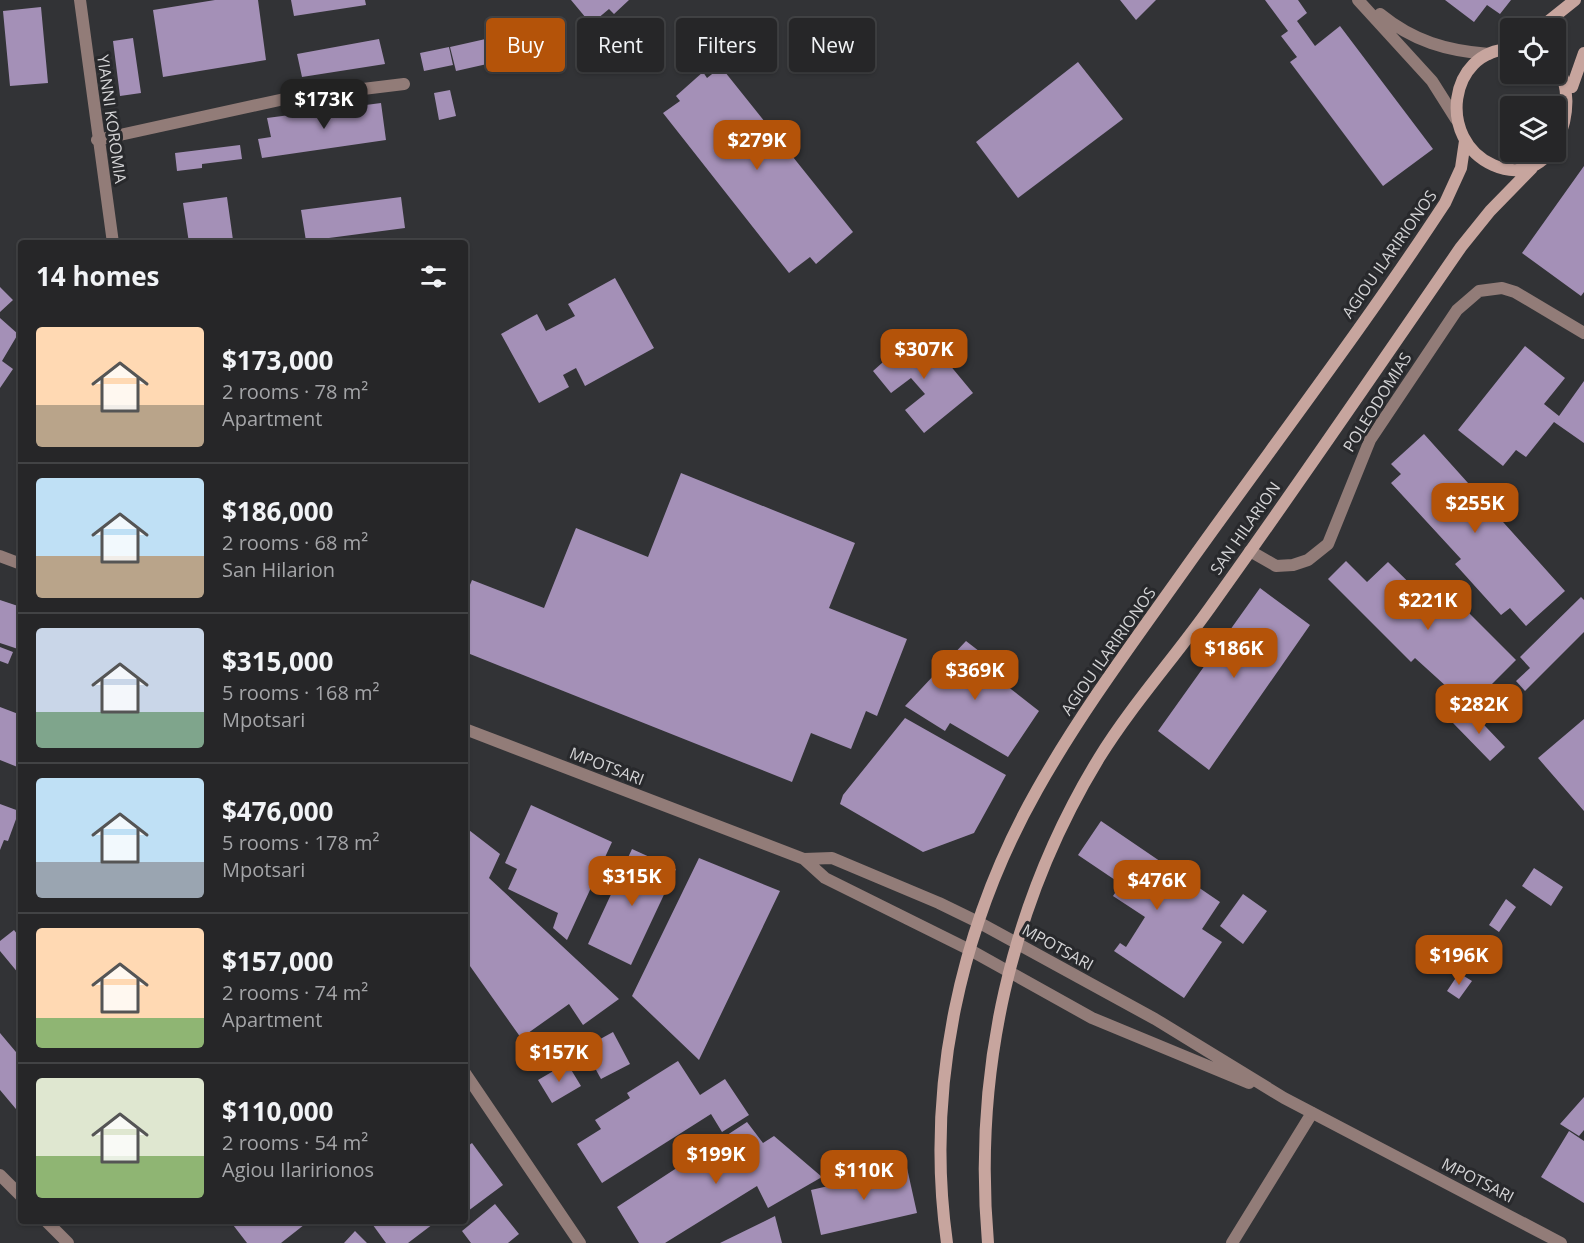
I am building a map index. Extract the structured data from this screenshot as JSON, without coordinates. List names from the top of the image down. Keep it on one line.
{"streets":{"main road":["AGIOU ILARIRIONOS","SAN HILARION"],"street":["YIANNI KOROMIA","POLEODOMIAS","MPOTSARI"]},"crossings":[["AGIOU ILARIRIONOS","MPOTSARI"],["POLEODOMIAS","SAN HILARION"],["SAN HILARION","MPOTSARI"]],"page":{"chip":["Buy","Rent","Filters","New"],"price":["$173K","$279K","$307K","$255K","$221K","$186K","$369K","$282K","$315K","$476K","$196K","$157K","$199K","$110K"],"heading":"14 homes","list":[{"name":"$173,000","note":"2 rooms · 78 m² · Apartment"},{"name":"$186,000","note":"2 rooms · 68 m² · San Hilarion"},{"name":"$315,000","note":"5 rooms · 168 m² · Mpotsari"},{"name":"$476,000","note":"5 rooms · 178 m² · Mpotsari"},{"name":"$157,000","note":"2 rooms · 74 m² · Apartment"},{"name":"$110,000","note":"2 rooms · 54 m² · Agiou Ilaririonos"}]}}
